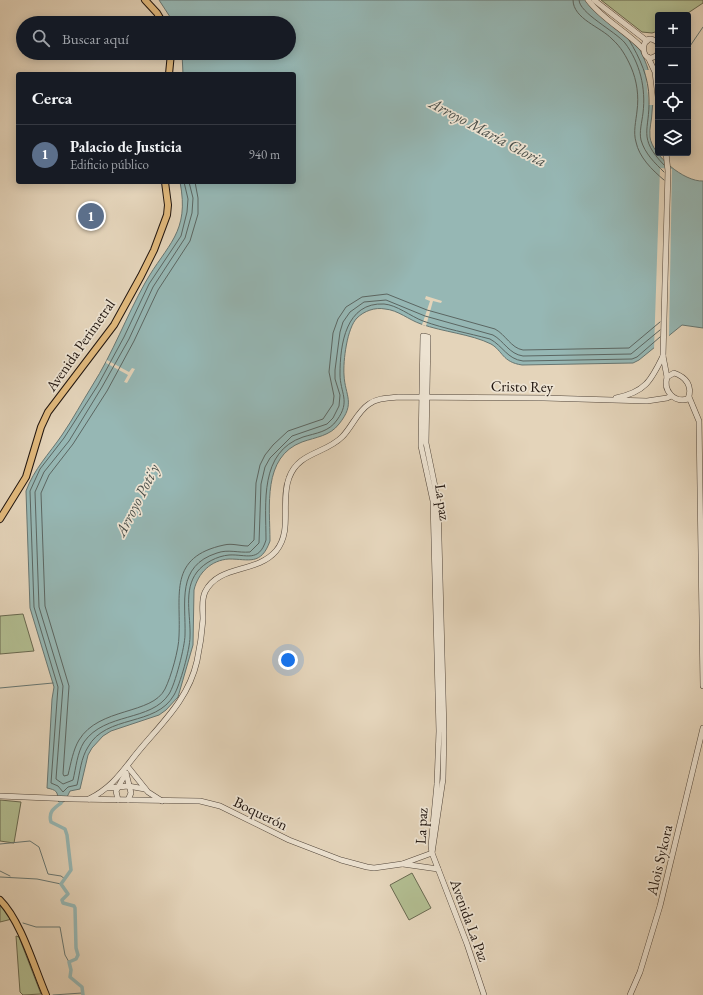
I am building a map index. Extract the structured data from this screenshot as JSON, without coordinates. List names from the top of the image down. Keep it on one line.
{"streets":{"main road":["Avenida Perimetral"],"street":["Cristo Rey","La paz","Boquerón","Alois Sykora","Avenida La Paz"]},"crossings":[["Cristo Rey","La paz"],["La paz","Boquerón"],["La paz","Avenida La Paz"],["Boquerón","Avenida La Paz"]],"water":["Arroyo María Gloria","Arroyo Poti'y"],"page":{"map_buttons":["+","−"],"search":"Buscar aquí","heading":"Cerca","list":[{"mark":"1","name":"Palacio de Justicia","note":"Edificio público","value":"940 m"}],"pins":"1"}}
